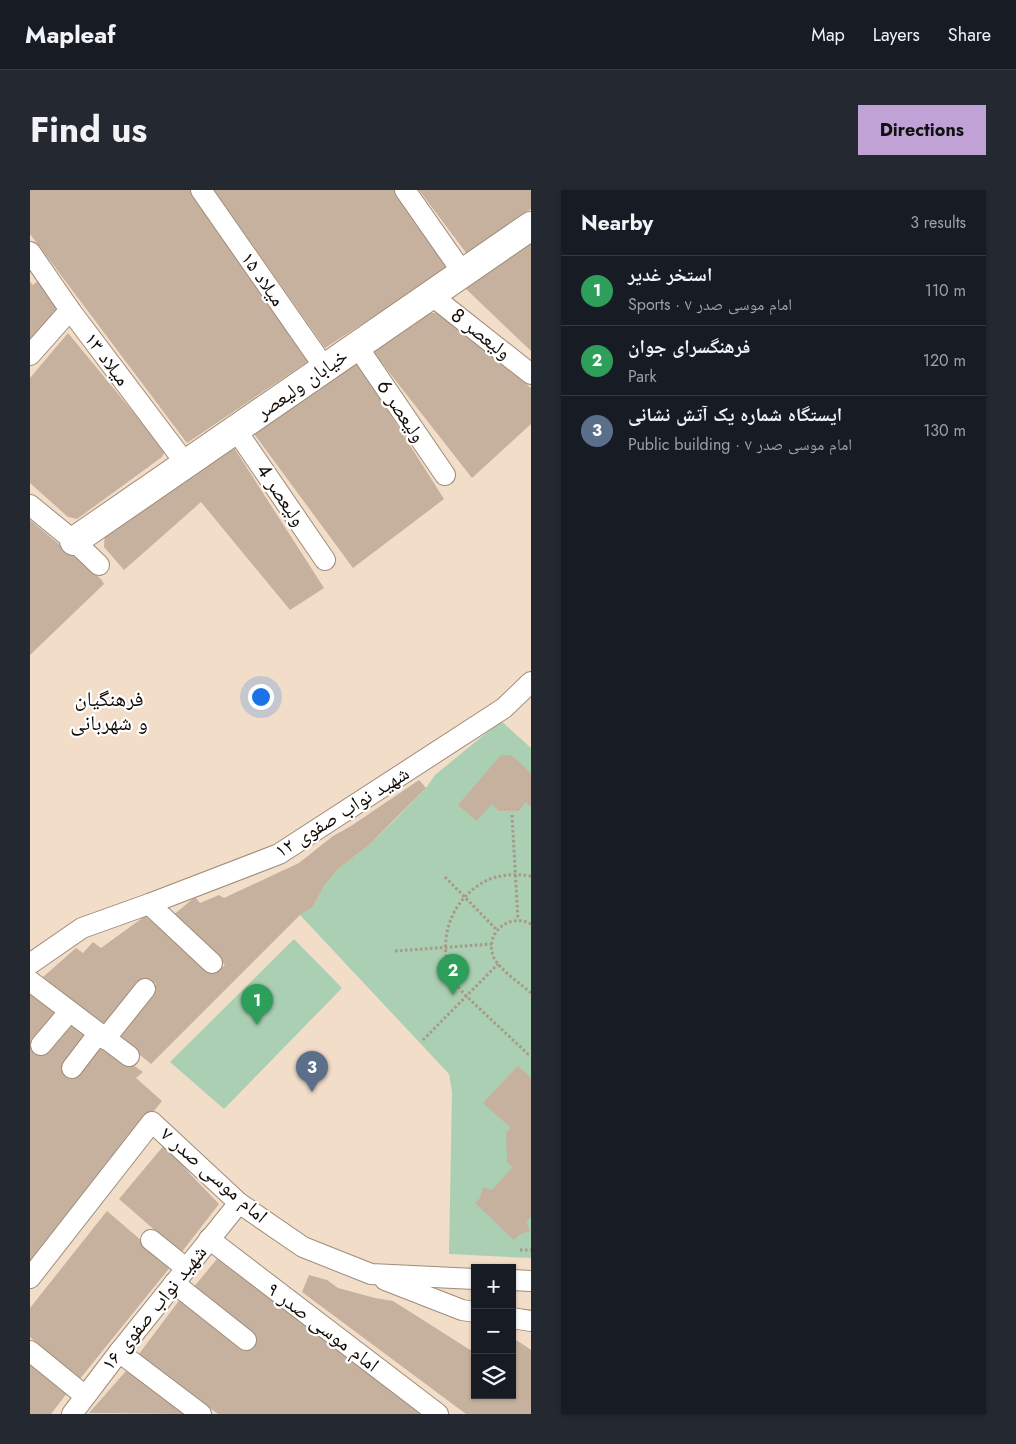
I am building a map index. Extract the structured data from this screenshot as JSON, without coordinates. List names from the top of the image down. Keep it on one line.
{"streets":{"street":["میلاد ۱۵","ولیعصر 8","میلاد ۱۳","خیابان ولیعصر","ولیعصر 6","ولیعصر 4","شهید نواب صفوی ۱۲","امام موسی صدر ۷","شهید نواب صفوی ۱۶","امام موسی صدر ۹"]},"crossings":[["میلاد ۱۵","خیابان ولیعصر"],["ولیعصر 8","خیابان ولیعصر"],["میلاد ۱۳","خیابان ولیعصر"],["خیابان ولیعصر","ولیعصر 6"],["خیابان ولیعصر","ولیعصر 4"],["امام موسی صدر ۷","شهید نواب صفوی ۱۶"],["شهید نواب صفوی ۱۶","امام موسی صدر ۹"]],"districts":["فرهنگیان و شهربانی"],"page":{"header":"Mapleaf","nav":["Map","Layers","Share"],"title":"Find us","buttons":"Directions","heading":["Nearby","3 results"],"list":[{"mark":"1","name":"استخر غدیر","note":"Sports · امام موسی صدر ۷","value":"110 m"},{"mark":"2","name":"فرهنگسرای جوان","note":"Park","value":"120 m"},{"mark":"3","name":"ایستگاه شماره یک آتش نشانی","note":"Public building · امام موسی صدر ۷","value":"130 m"}],"pins":["2","1","3"],"map_buttons":["+","−"]}}
